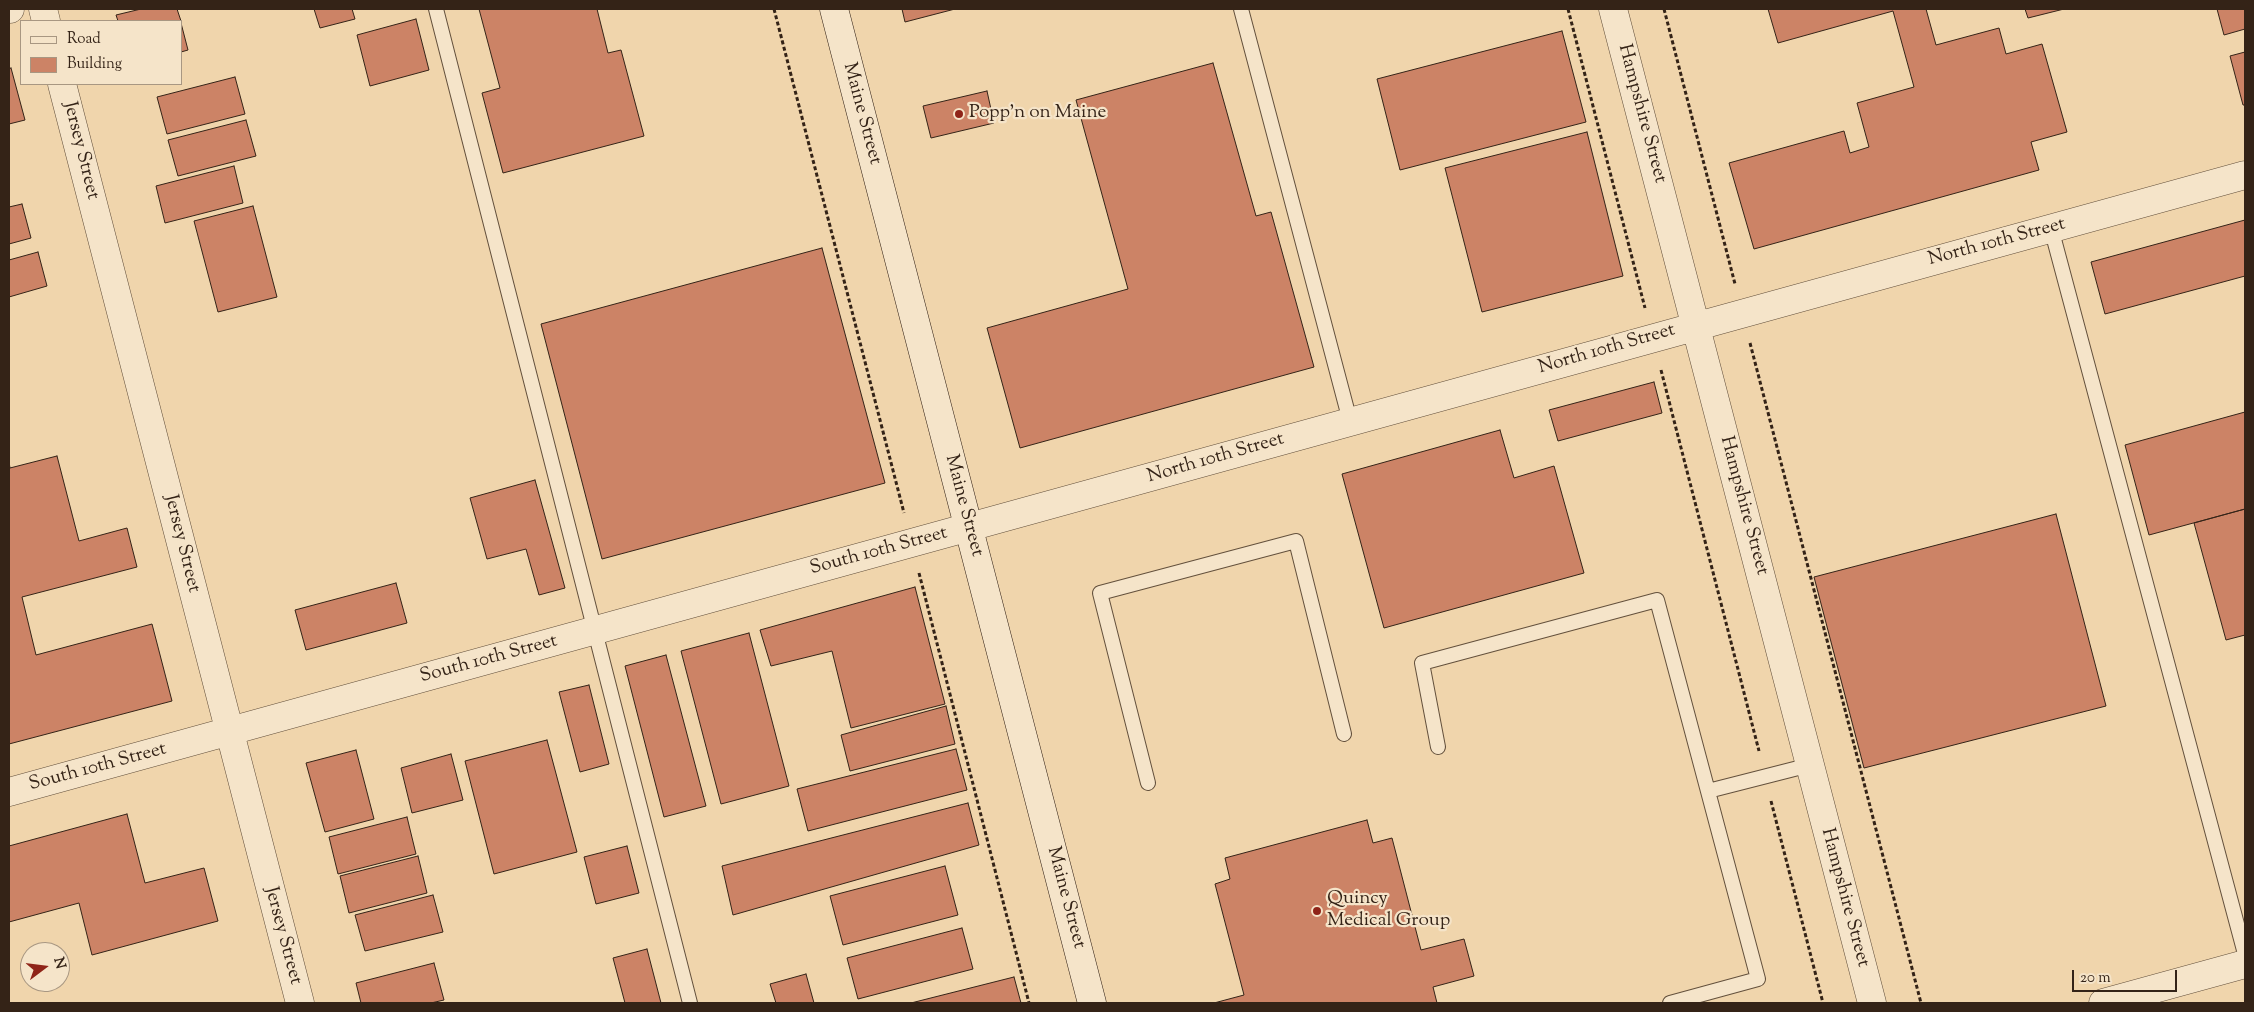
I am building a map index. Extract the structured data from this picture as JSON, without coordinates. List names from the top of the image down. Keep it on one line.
{"streets":{"street":["Maine Street","Hampshire Street","Jersey Street","North 10th Street","South 10th Street"]},"crossings":[["Maine Street","North 10th Street"],["Maine Street","South 10th Street"],["Hampshire Street","North 10th Street"],["Jersey Street","South 10th Street"],["North 10th Street","South 10th Street"]],"places":["Popp'n on Maine","Quincy Medical Group"],"legend":["Road","Building"],"scale_bar":"20 m","north":"right"}
